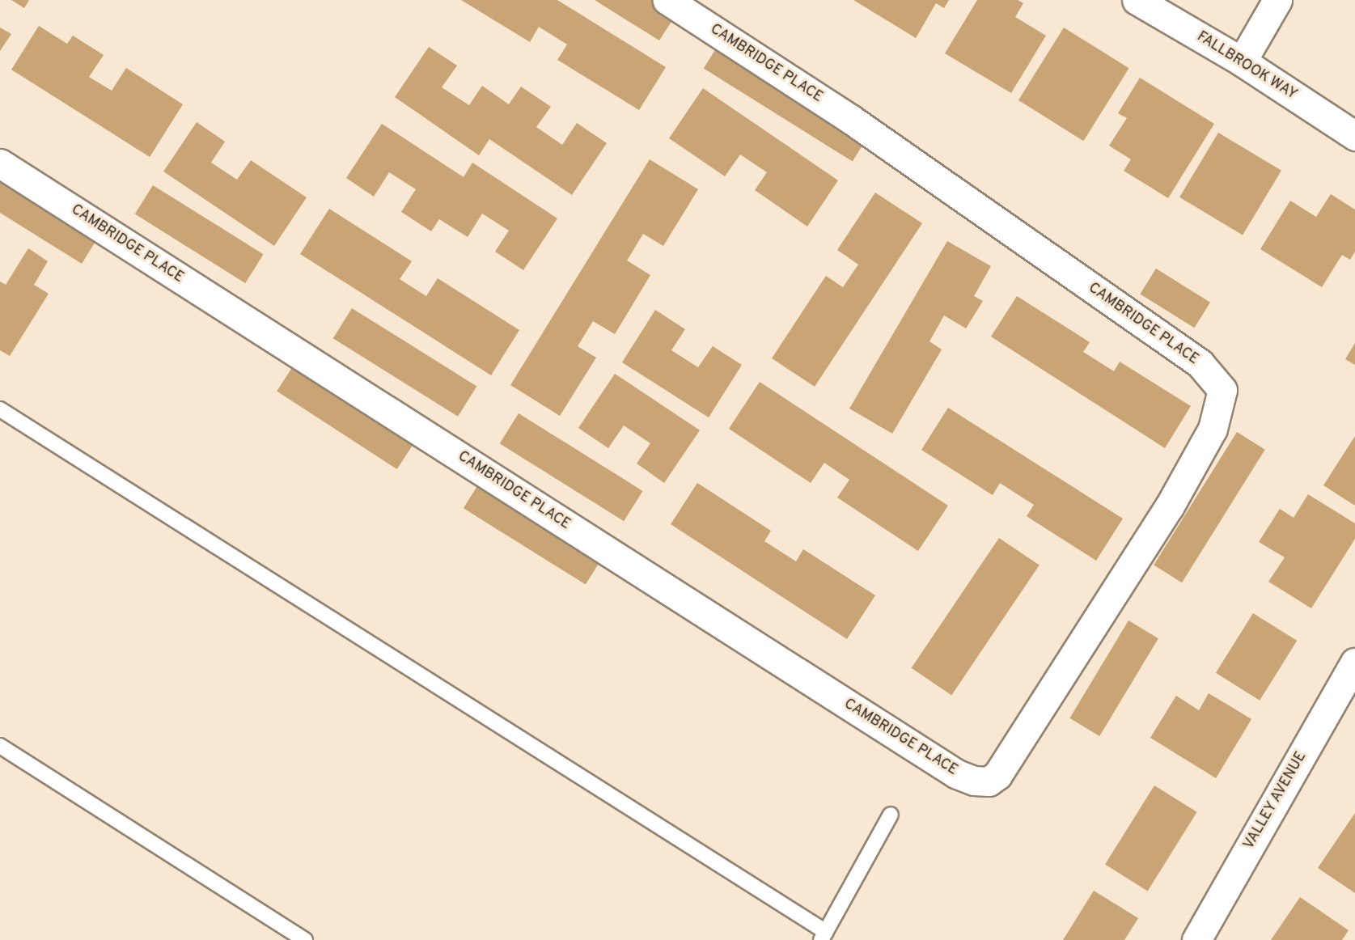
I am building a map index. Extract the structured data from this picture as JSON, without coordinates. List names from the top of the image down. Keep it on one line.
{"streets":{"street":["CAMBRIDGE PLACE","FALLBROOK WAY","VALLEY AVENUE"]}}
